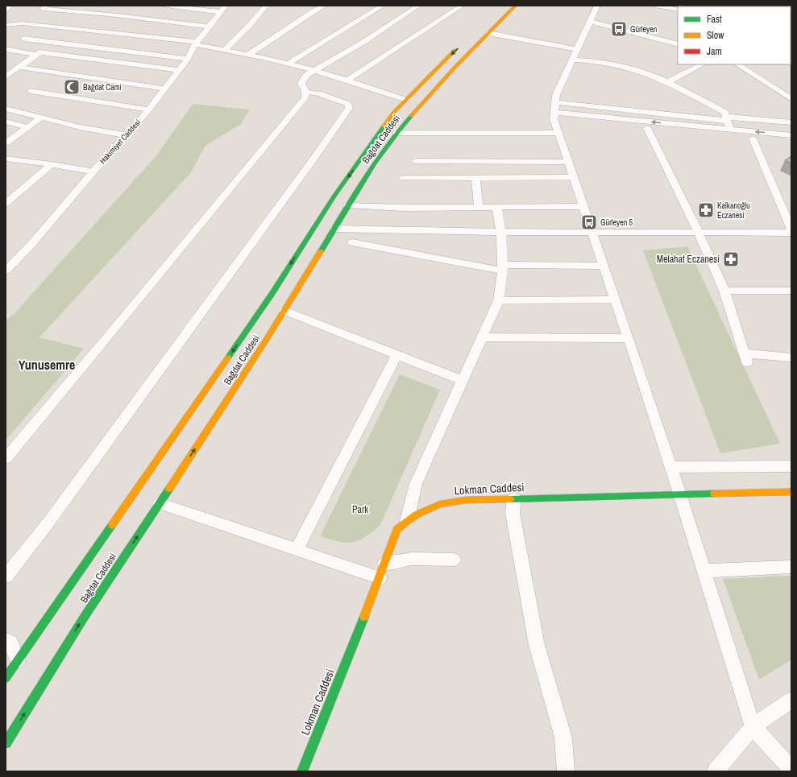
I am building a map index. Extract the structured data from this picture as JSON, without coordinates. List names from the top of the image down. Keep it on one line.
{"streets":{"main road":["Bağdat Caddesi","Lokman Caddesi"],"street":["Hakimiyet Caddesi"]},"districts":["Yunusemre"],"parks":["Park"],"places":{"bus stop":["Gürleyen","Gürleyen 5"],"mosque":["Bağdat Cami"],"pharmacy":["Kalkanoğlu Eczanesi","Melahat Eczanesi"]},"legend":["Fast","Slow","Jam"]}
